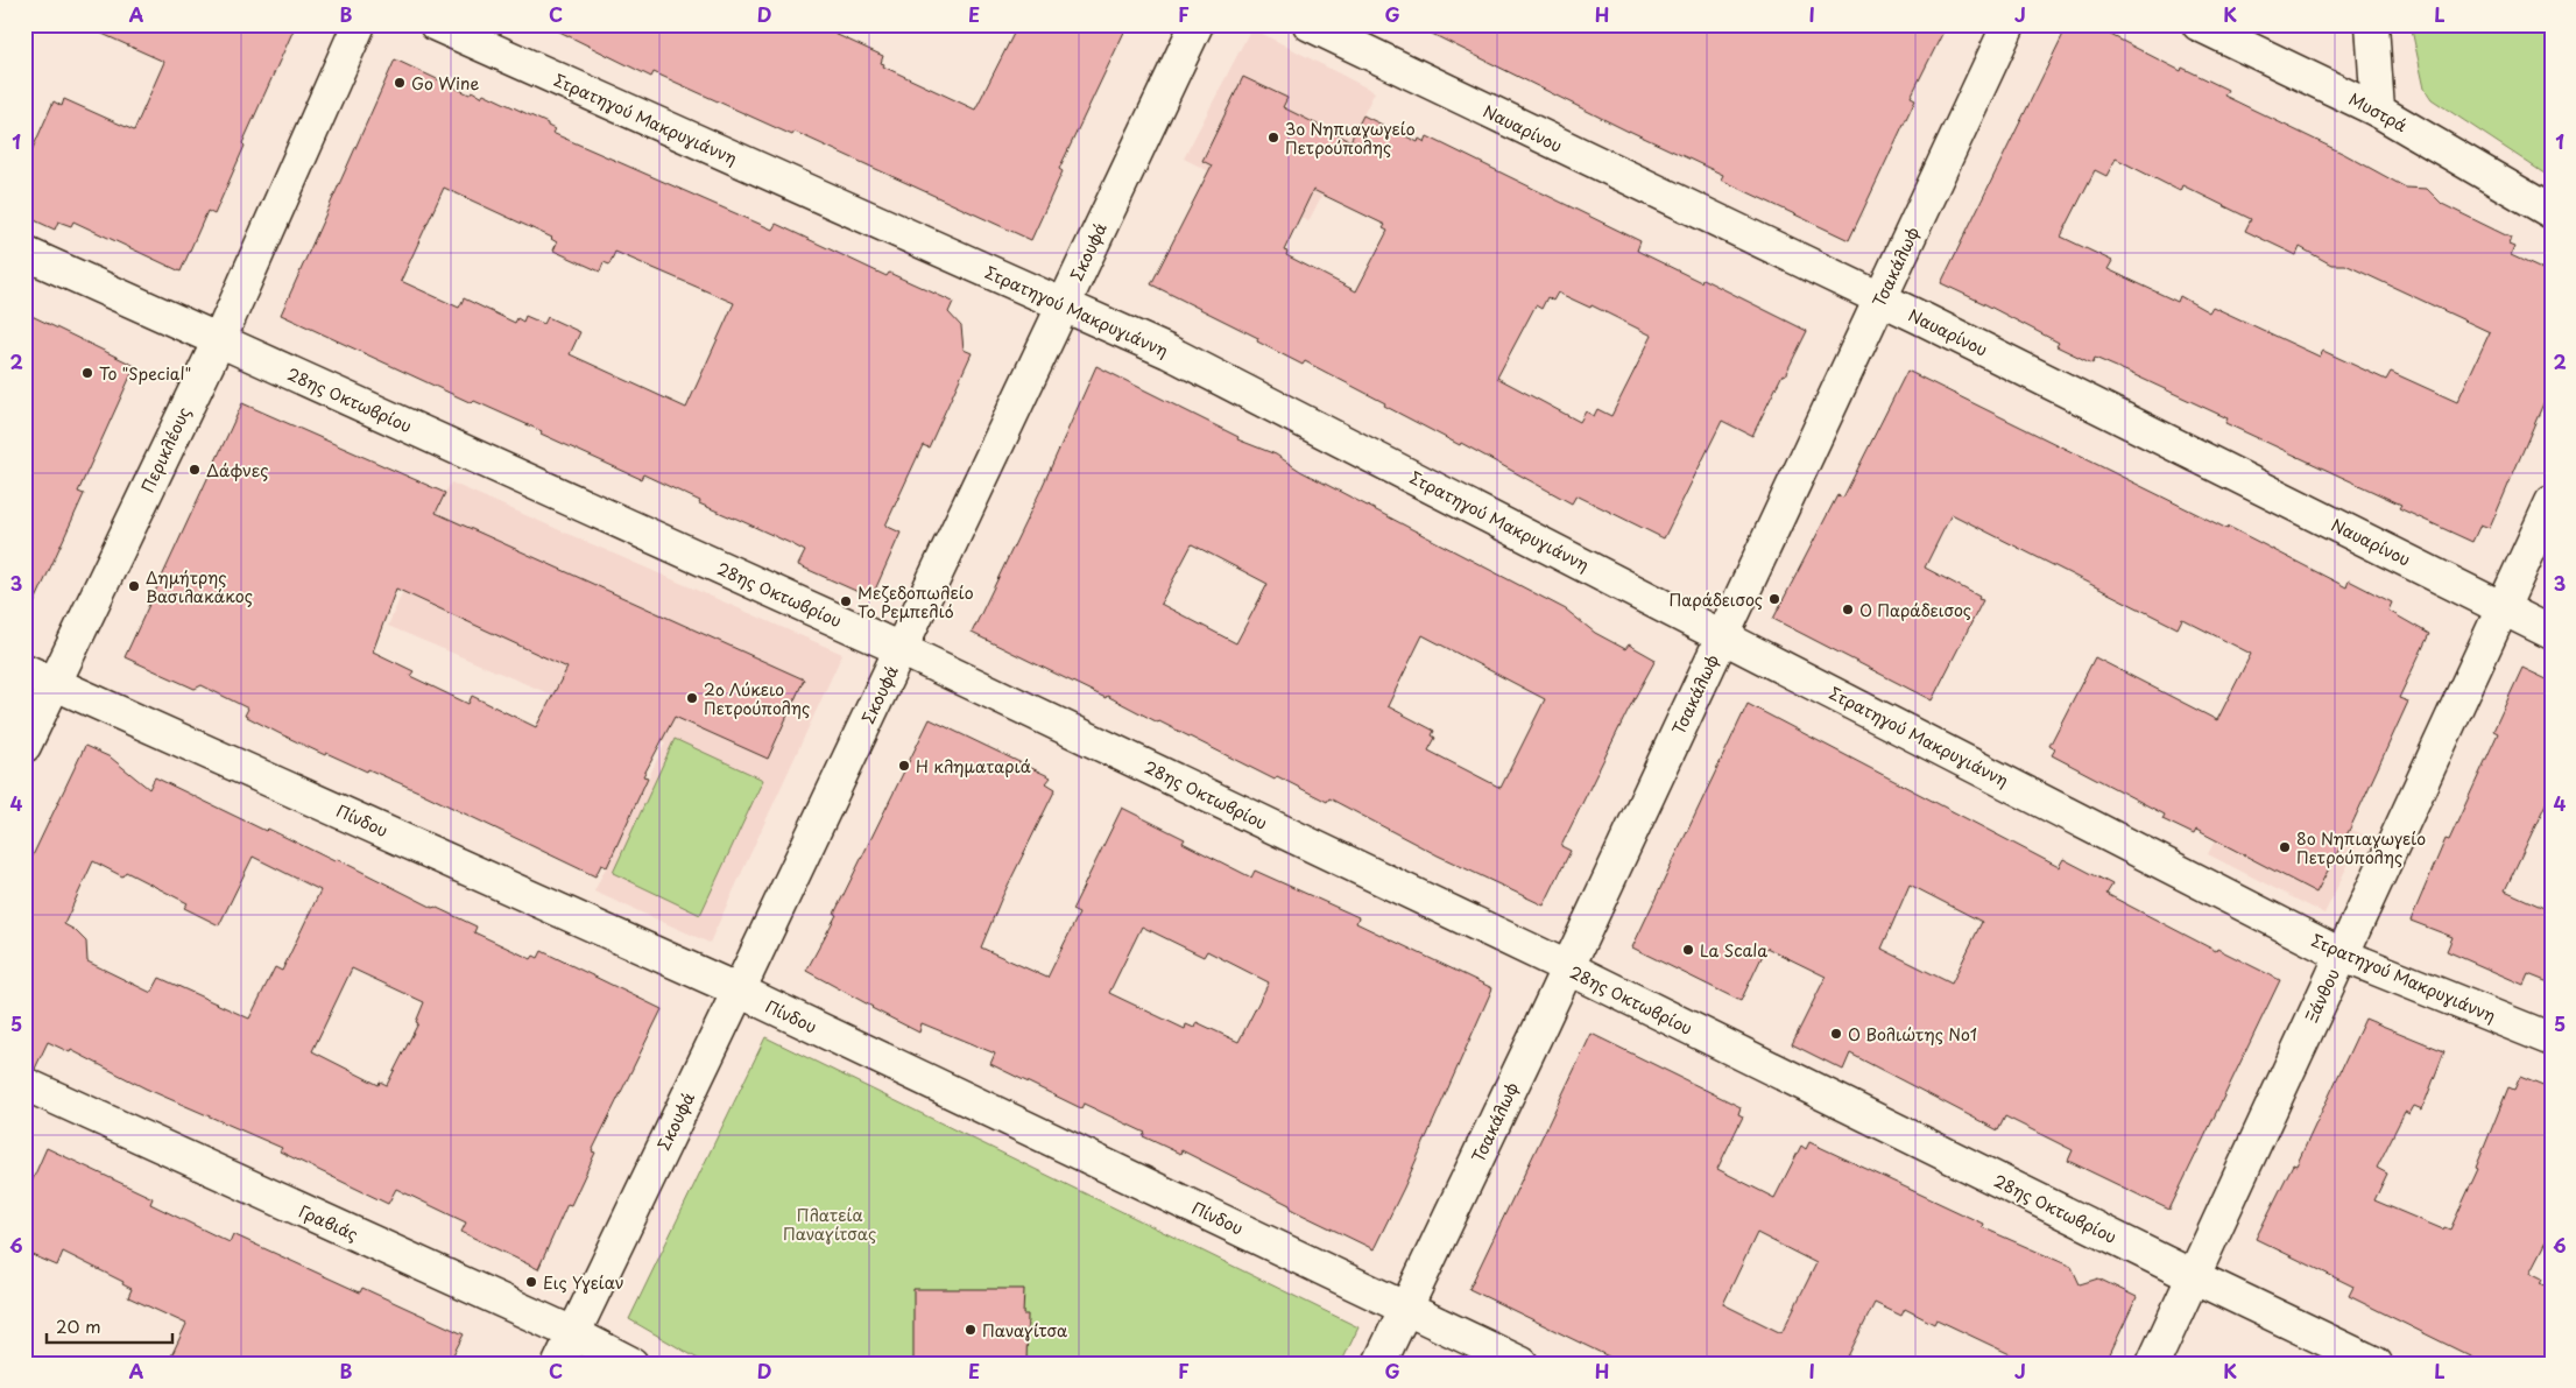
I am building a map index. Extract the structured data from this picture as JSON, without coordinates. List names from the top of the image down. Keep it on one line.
{"streets":{"street":["Μυστρά","Στρατηγού Μακρυγιάννη","Ναυαρίνου","Σκουφά","Τσακάλωφ","28ης Οκτωβρίου","Περικλέους","Πίνδου","Ξάνθου","Γραβιάς"]},"crossings":[["Στρατηγού Μακρυγιάννη","Σκουφά"],["Στρατηγού Μακρυγιάννη","Τσακάλωφ"],["Στρατηγού Μακρυγιάννη","Ξάνθου"],["Ναυαρίνου","Τσακάλωφ"],["Ναυαρίνου","Ξάνθου"],["Σκουφά","28ης Οκτωβρίου"],["Σκουφά","Πίνδου"],["Σκουφά","Γραβιάς"],["Τσακάλωφ","28ης Οκτωβρίου"],["Τσακάλωφ","Πίνδου"],["28ης Οκτωβρίου","Περικλέους"],["28ης Οκτωβρίου","Ξάνθου"],["Περικλέους","Πίνδου"]],"parks":["Πλατεία Παναγίτσας"],"places":["Go Wine","3ο Νηπιαγωγείο Πετρούπολης","Το \"Special\"","Δάφνες","Δημήτρης Βασιλακάκος","Παράδεισος","Μεζεδοπωλείο Το Ρεμπελιό","Ο Παράδεισος","2ο Λύκειο Πετρούπολης","Η κληματαριά","8ο Νηπιαγωγείο Πετρούπολης","La Scala","Ο Βολιώτης Νο1","Εις Υγείαν","Παναγίτσα"],"scale_bar":"20 m","grid":{"columns":["A","B","C","D","E","F","G","H","I","J","K","L"],"rows":["1","2","3","4","5","6"]}}
